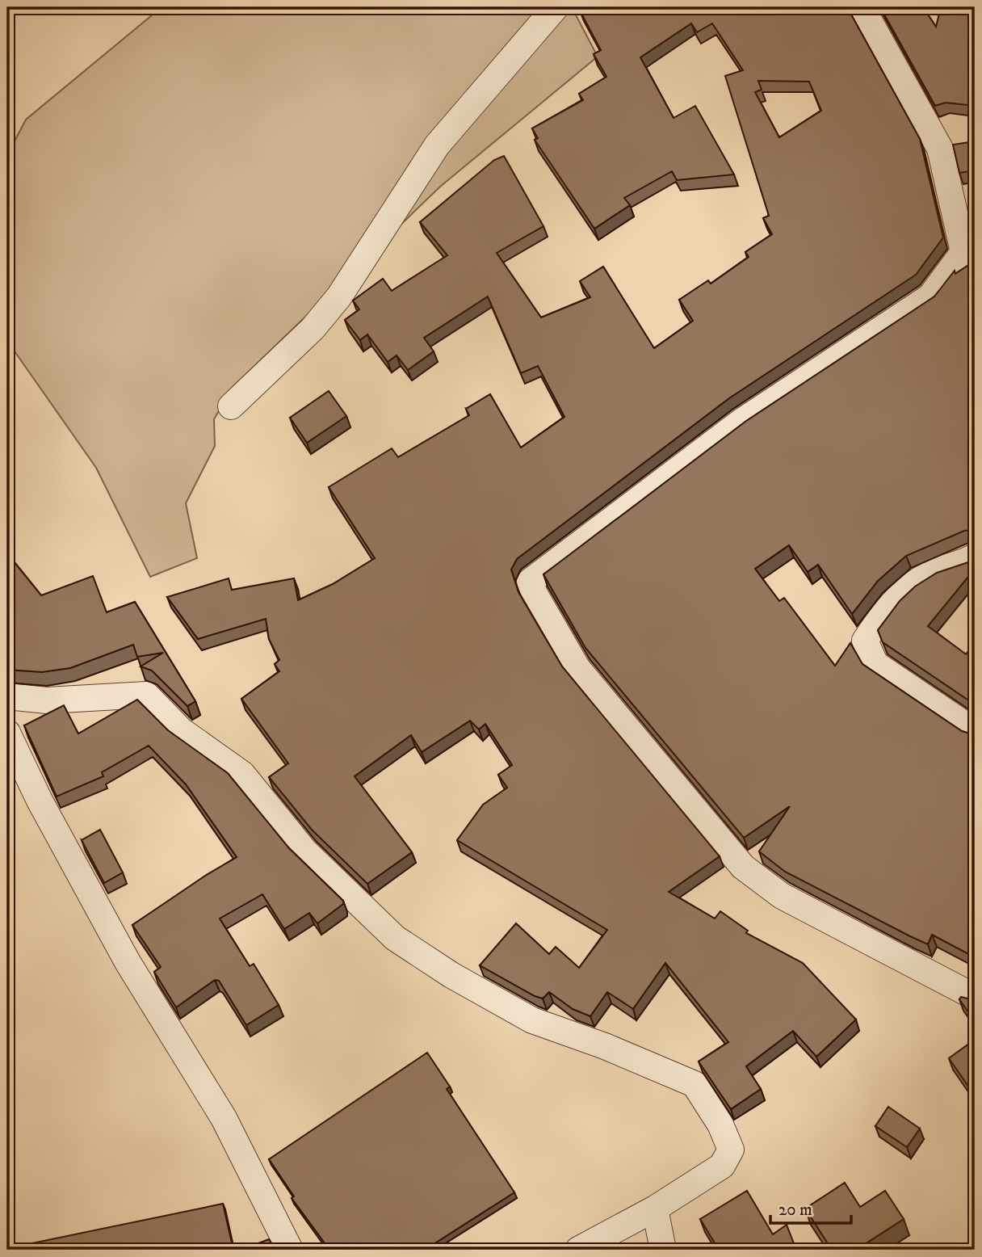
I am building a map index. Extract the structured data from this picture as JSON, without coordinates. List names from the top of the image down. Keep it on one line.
{"scale_bar":"20 m"}
